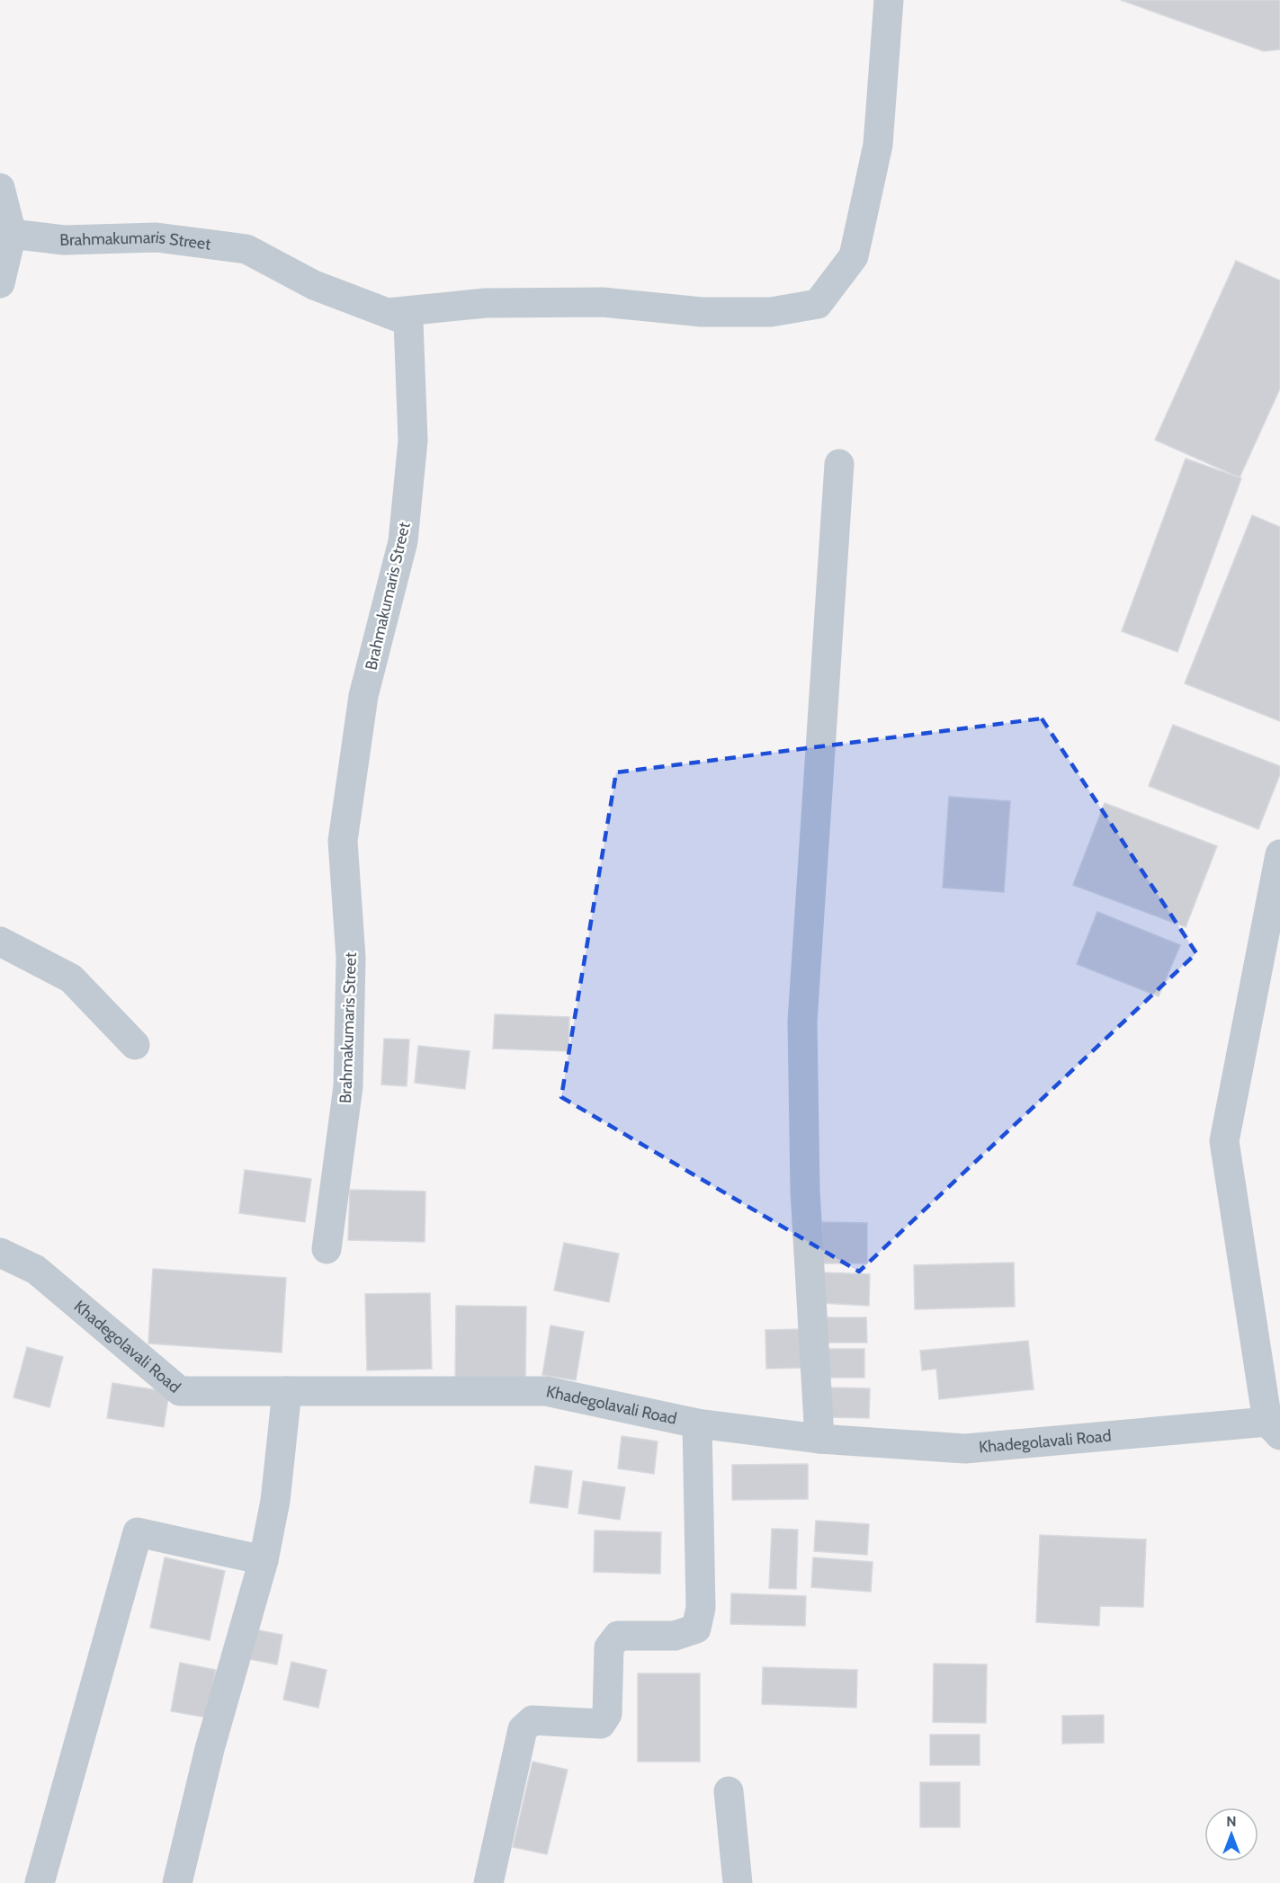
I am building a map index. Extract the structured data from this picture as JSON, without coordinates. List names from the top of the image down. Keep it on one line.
{"streets":{"street":["Brahmakumaris Street","Khadegolavali Road"]},"north":"top"}
